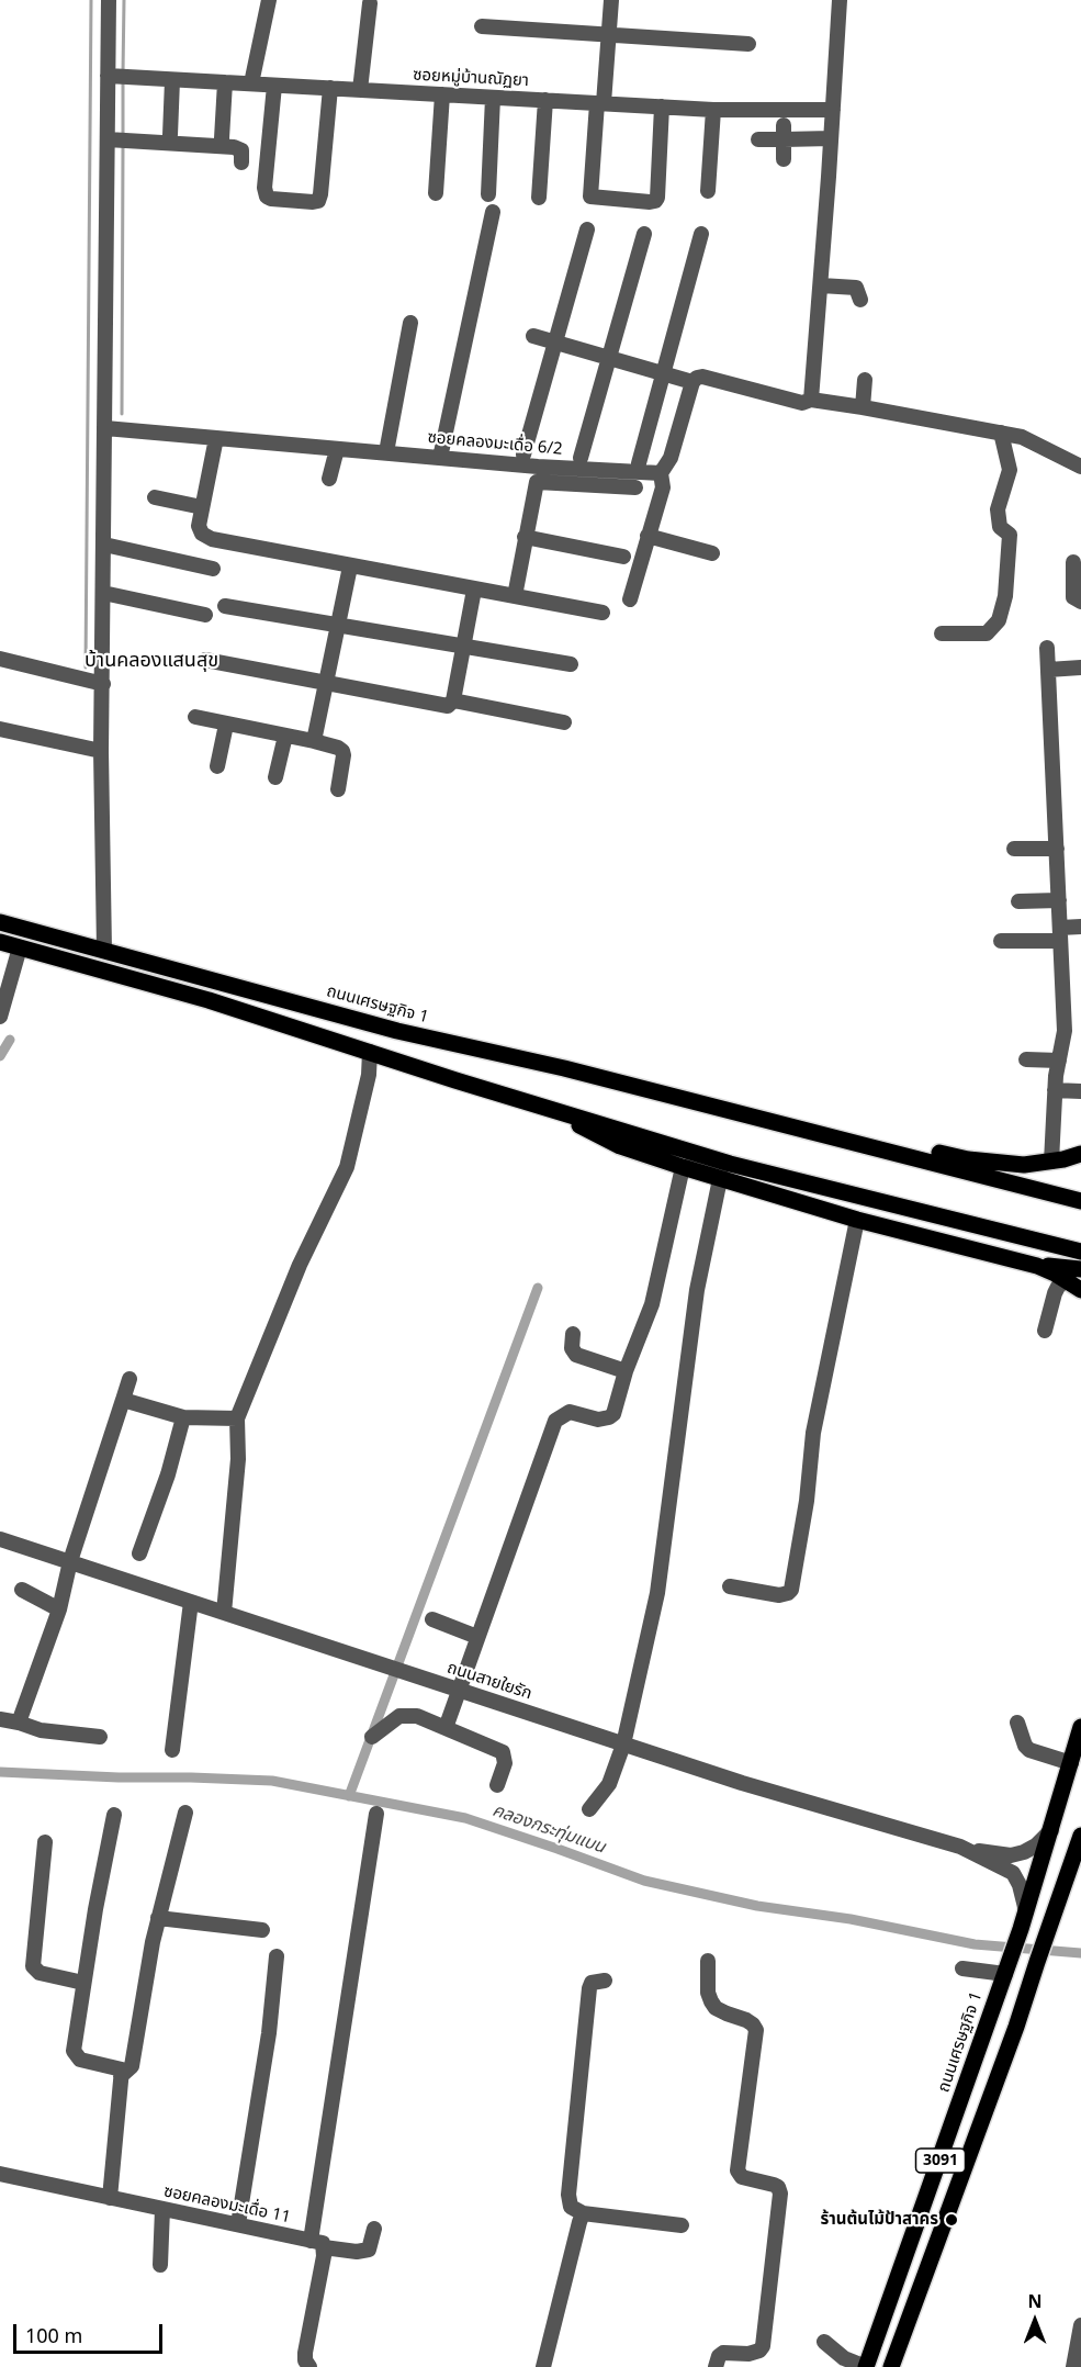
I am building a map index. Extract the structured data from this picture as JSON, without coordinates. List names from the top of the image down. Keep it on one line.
{"streets":{"main road":["ถนนเศรษฐกิจ 1","3091"],"street":["ซอยหมู่บ้านณัฏยา","ซอยคลองมะเดื่อ 6/2","ถนนสายใยรัก","ซอยคลองมะเดื่อ 11"]},"crossings":[["ถนนเศรษฐกิจ 1","ถนนสายใยรัก"]],"districts":["บ้านคลองแสนสุข"],"water":["คลองกระทุ่มแบน"],"places":["ร้านต้นไม้ป้าสาคร"],"scale_bar":"100 m","north":"top"}
